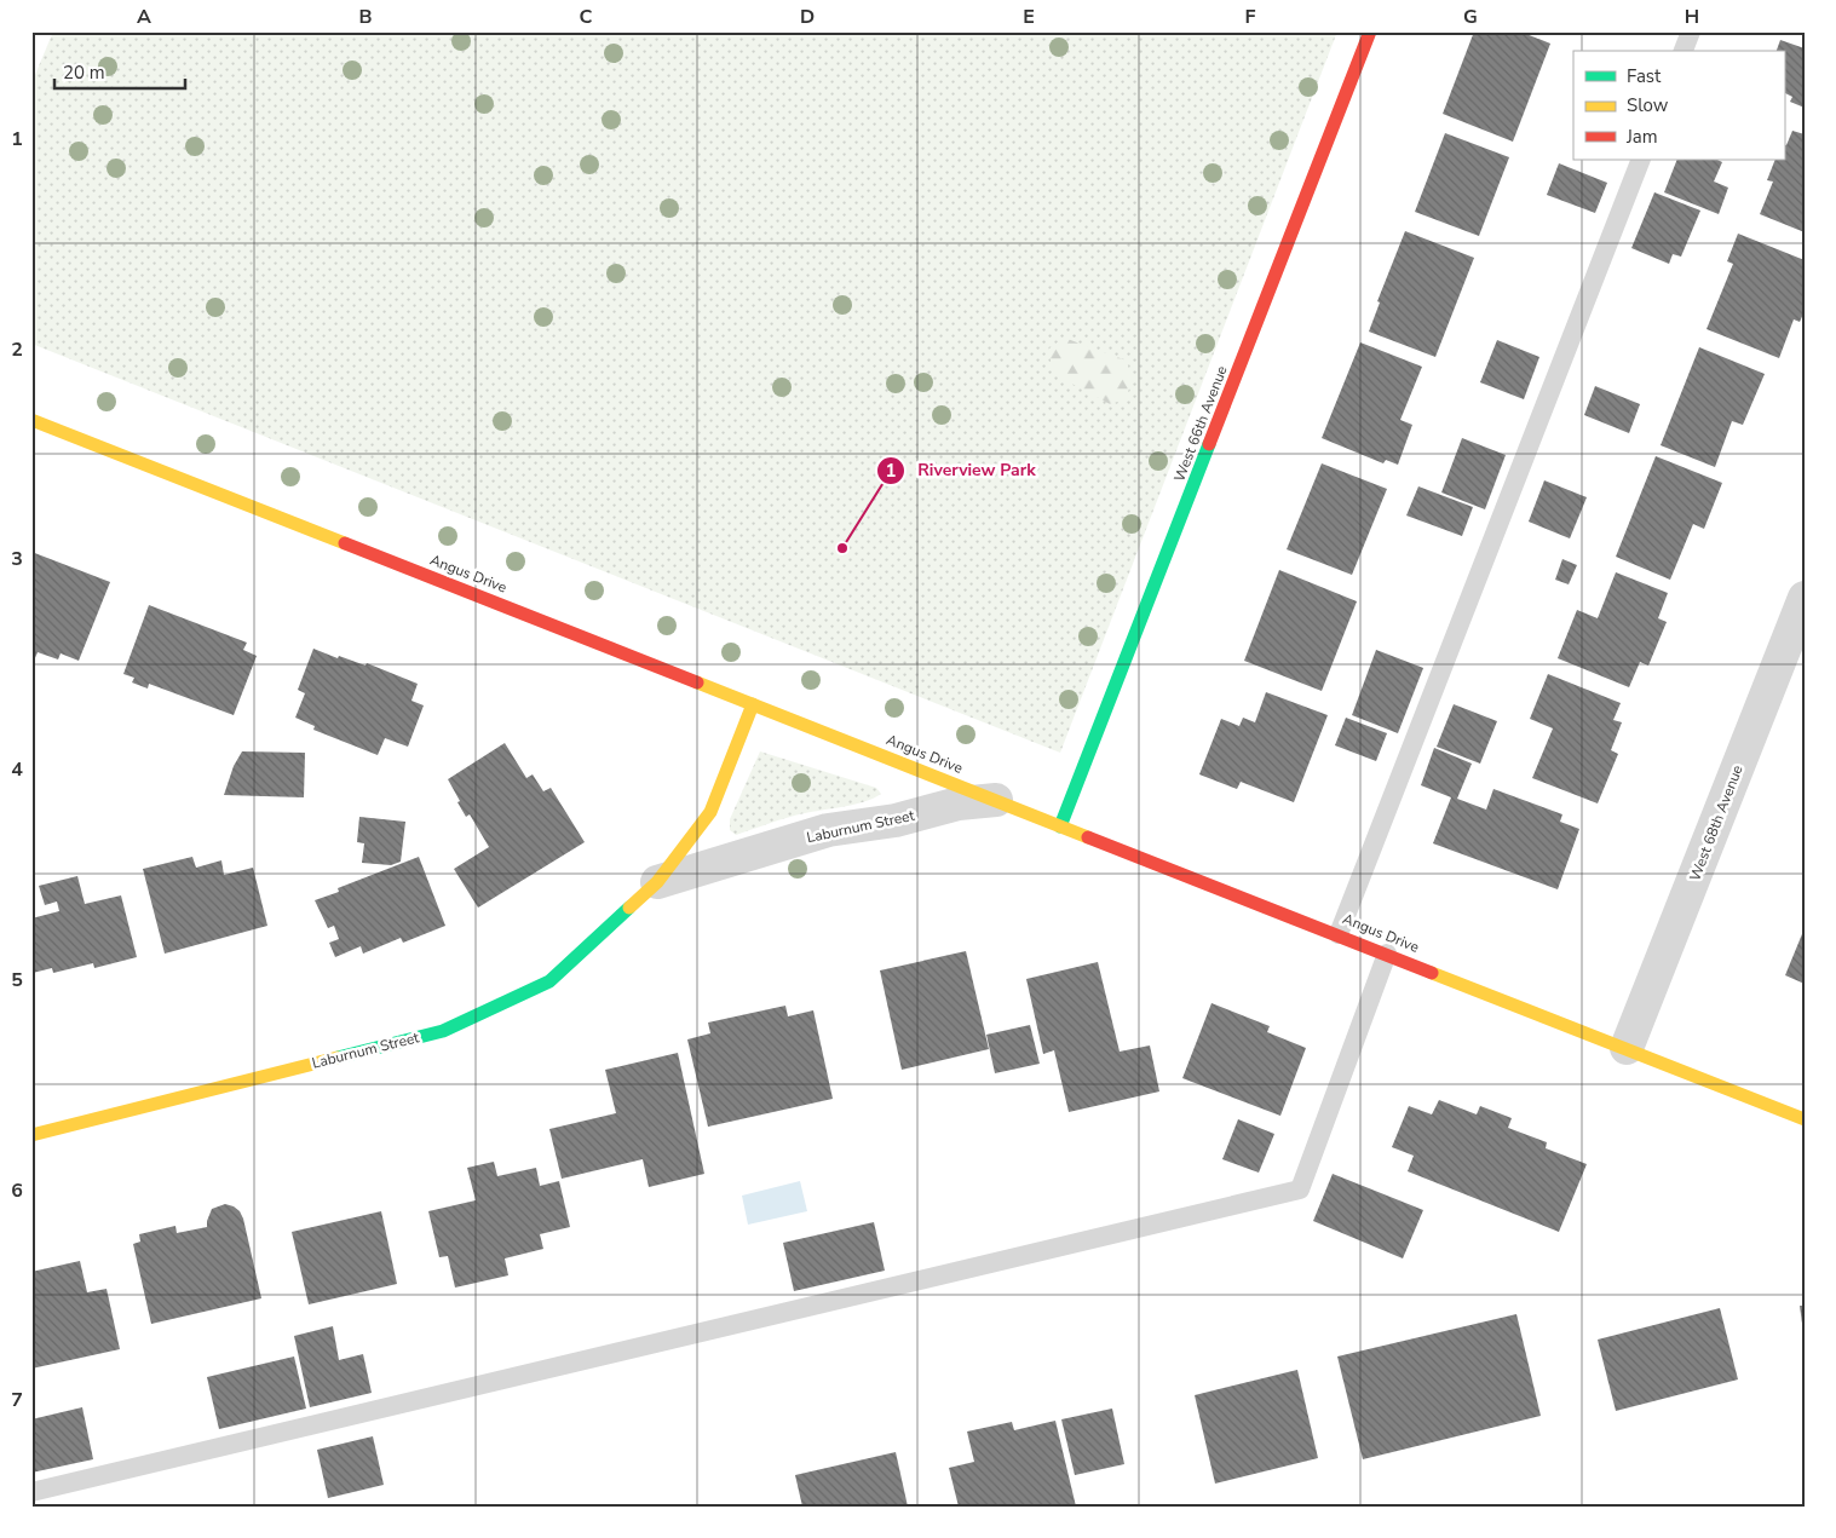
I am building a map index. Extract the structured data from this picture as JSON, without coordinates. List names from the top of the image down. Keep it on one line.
{"streets":{"street":["West 66th Avenue","Angus Drive","West 68th Avenue","Laburnum Street"]},"crossings":[["West 66th Avenue","Angus Drive"],["Angus Drive","West 68th Avenue"],["Angus Drive","Laburnum Street"]],"places":["Riverview Park"],"legend":["Fast","Slow","Jam"],"scale_bar":"20 m","grid":{"columns":["A","B","C","D","E","F","G","H"],"rows":["1","2","3","4","5","6","7"]}}
